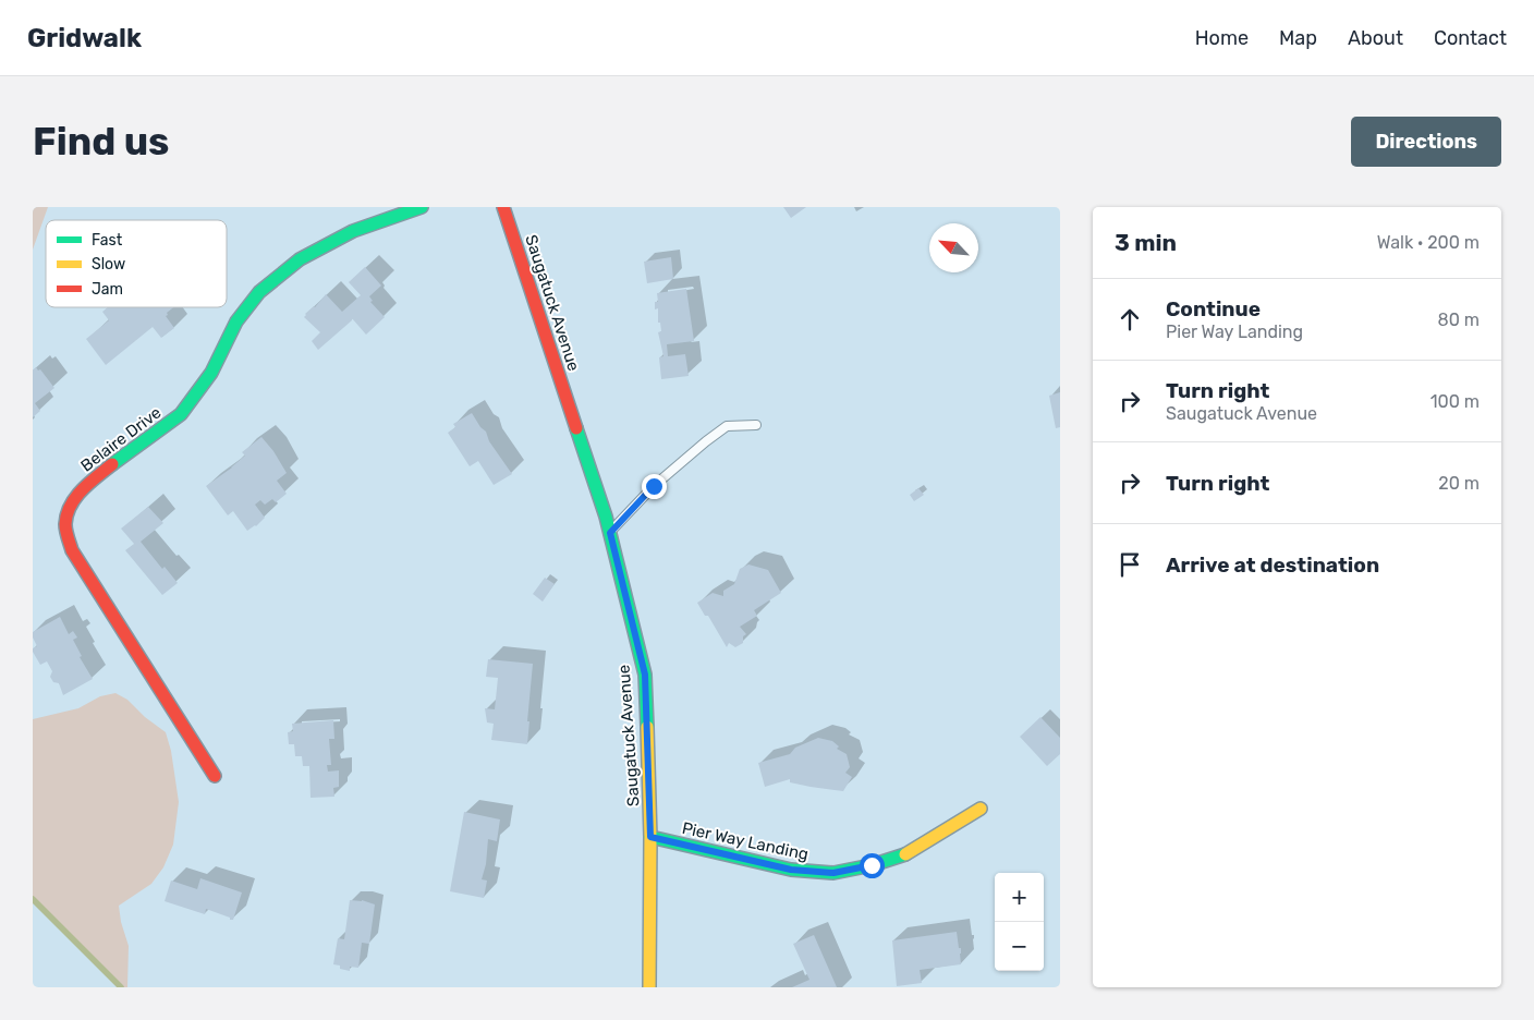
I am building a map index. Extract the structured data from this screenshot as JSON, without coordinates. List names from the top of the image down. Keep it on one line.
{"streets":{"street":["Saugatuck Avenue","Belaire Drive","Pier Way Landing"]},"crossings":[["Saugatuck Avenue","Pier Way Landing"]],"legend":["Fast","Slow","Jam"],"north":"top left","page":{"header":"Gridwalk","nav":["Home","Map","About","Contact"],"buttons":"Directions","title":"Find us","heading":["3 min","Walk · 200 m"],"list":[["Continue","Pier Way Landing","80 m"],["Turn right","Saugatuck Avenue","100 m"],["Turn right","20 m"],"Arrive at destination"],"map_buttons":["+","−"]}}
